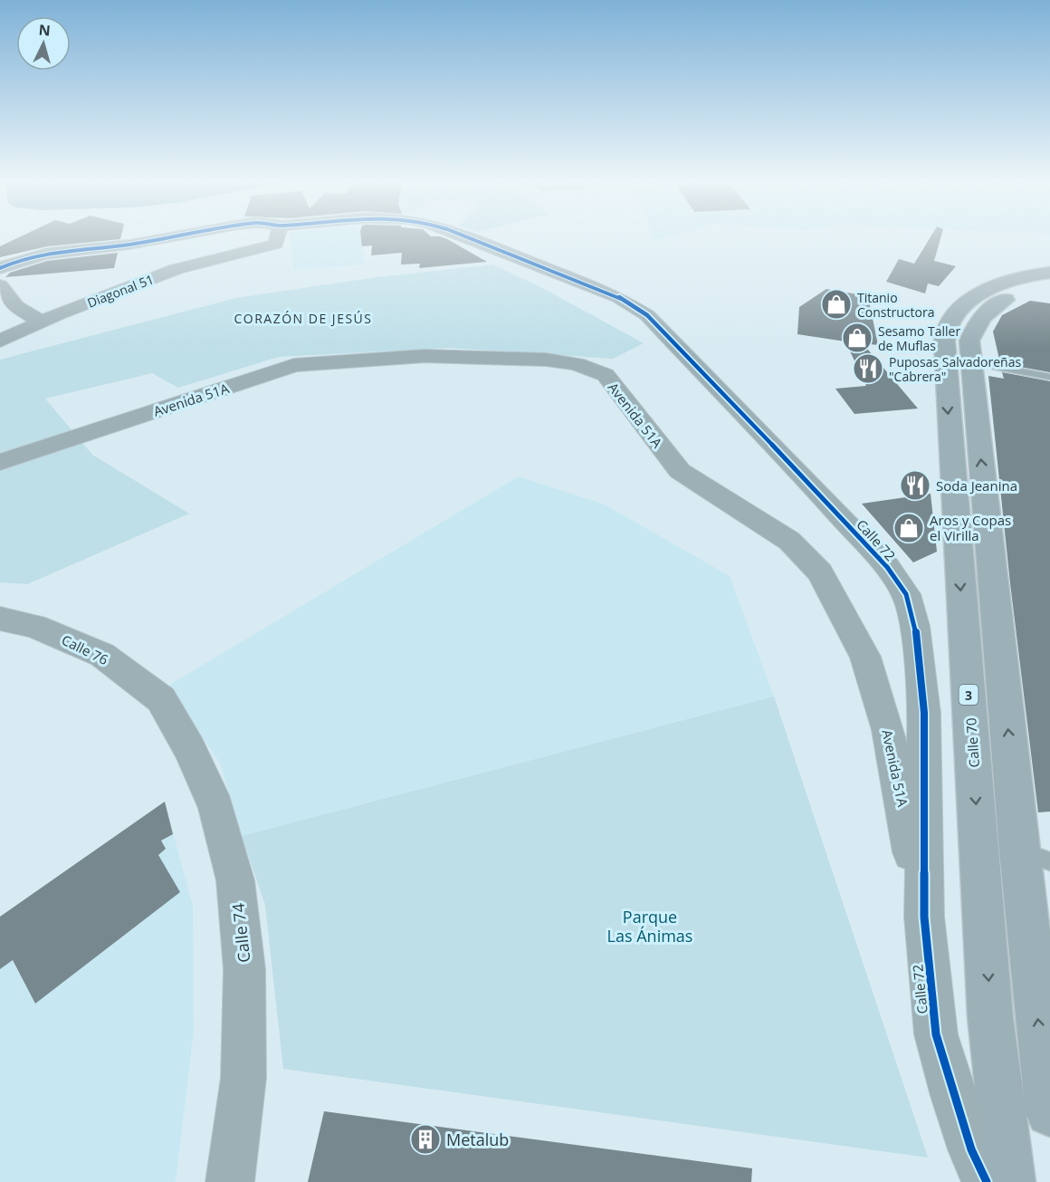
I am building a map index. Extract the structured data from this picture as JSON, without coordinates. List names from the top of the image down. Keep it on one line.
{"streets":{"main road":["3","Calle 70"],"street":["Diagonal 51","Avenida 51A","Calle 72","Calle 76","Calle 74"]},"crossings":[["Avenida 51A","Calle 72"],["Calle 76","Calle 74"]],"districts":["CORAZÓN DE JESÚS"],"parks":["Parque Las Ánimas"],"places":{"shop":["Titanio Constructora","Sesamo Taller de Muflas","Aros y Copas el Virilla"],"restaurant":["Puposas Salvadoreñas \"Cabrera\"","Soda Jeanina"],"building":["Metalub"]},"north":"top"}
